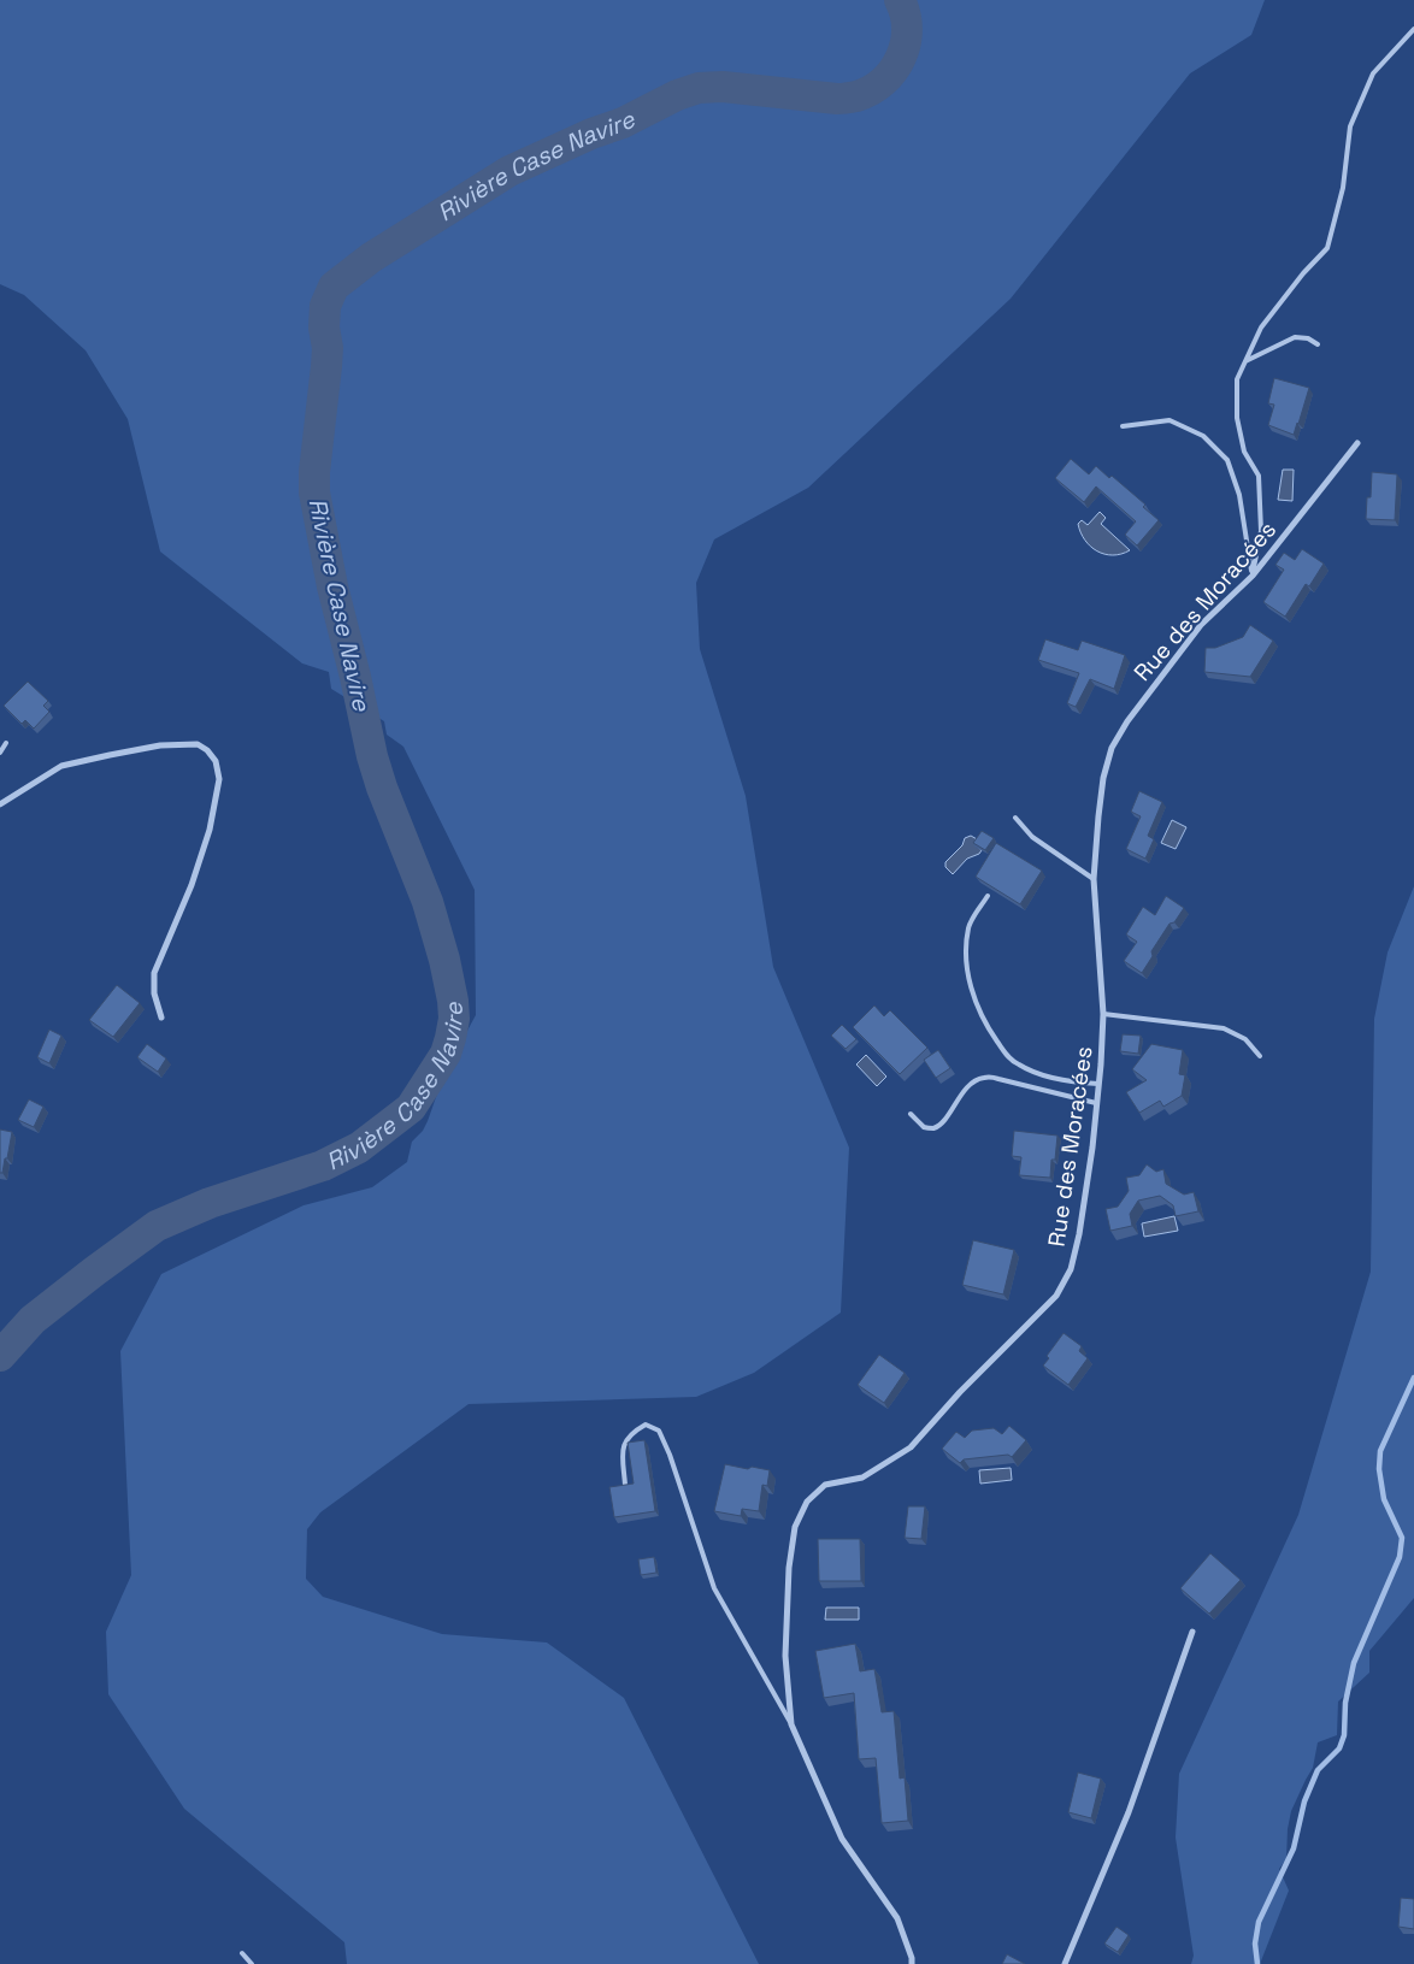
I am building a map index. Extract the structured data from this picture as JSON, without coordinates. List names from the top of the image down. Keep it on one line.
{"streets":{"street":["Rue des Moracées"]},"water":["Rivière Case Navire"]}
